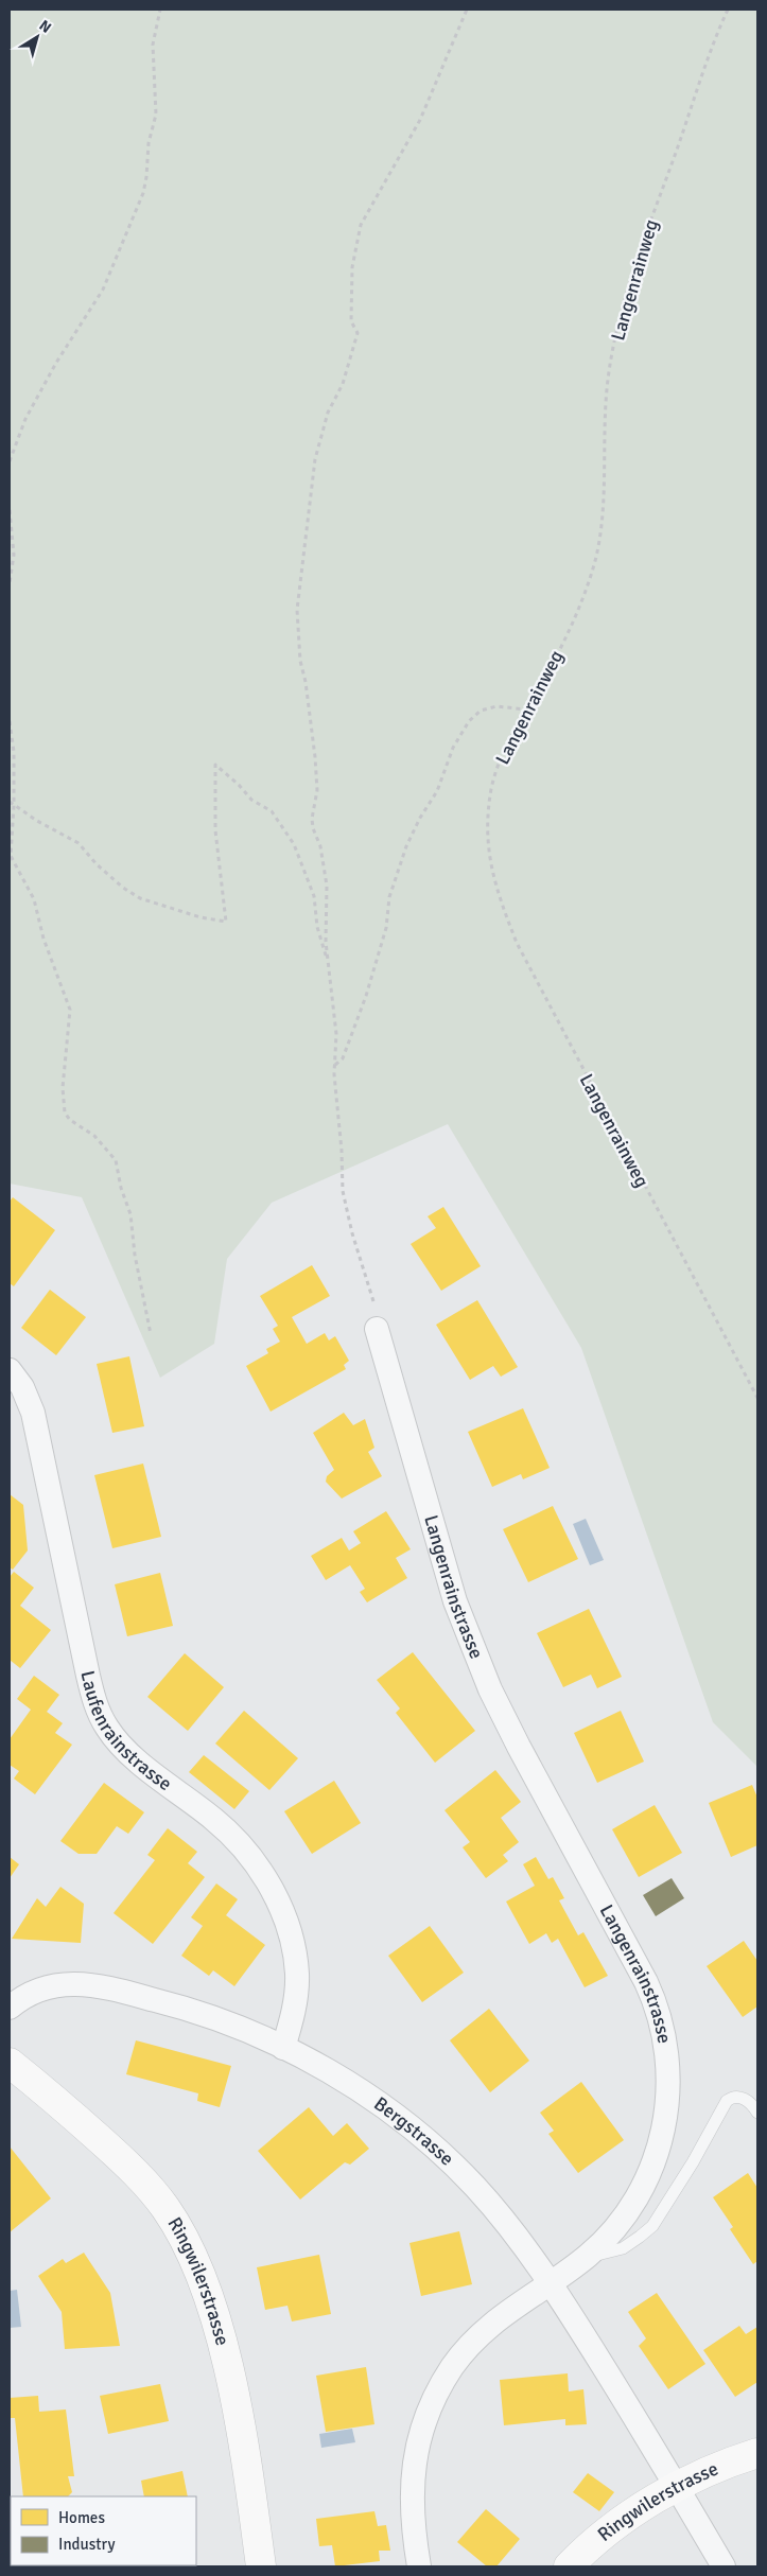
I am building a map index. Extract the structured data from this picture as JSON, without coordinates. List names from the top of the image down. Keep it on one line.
{"streets":{"street":["Langenrainstrasse","Laufenrainstrasse","Bergstrasse","Ringwilerstrasse"],"path":["Langenrainweg"]},"crossings":[["Langenrainstrasse","Bergstrasse"],["Laufenrainstrasse","Bergstrasse"],["Bergstrasse","Ringwilerstrasse"]],"legend":["Homes","Industry"],"north":"top right"}
